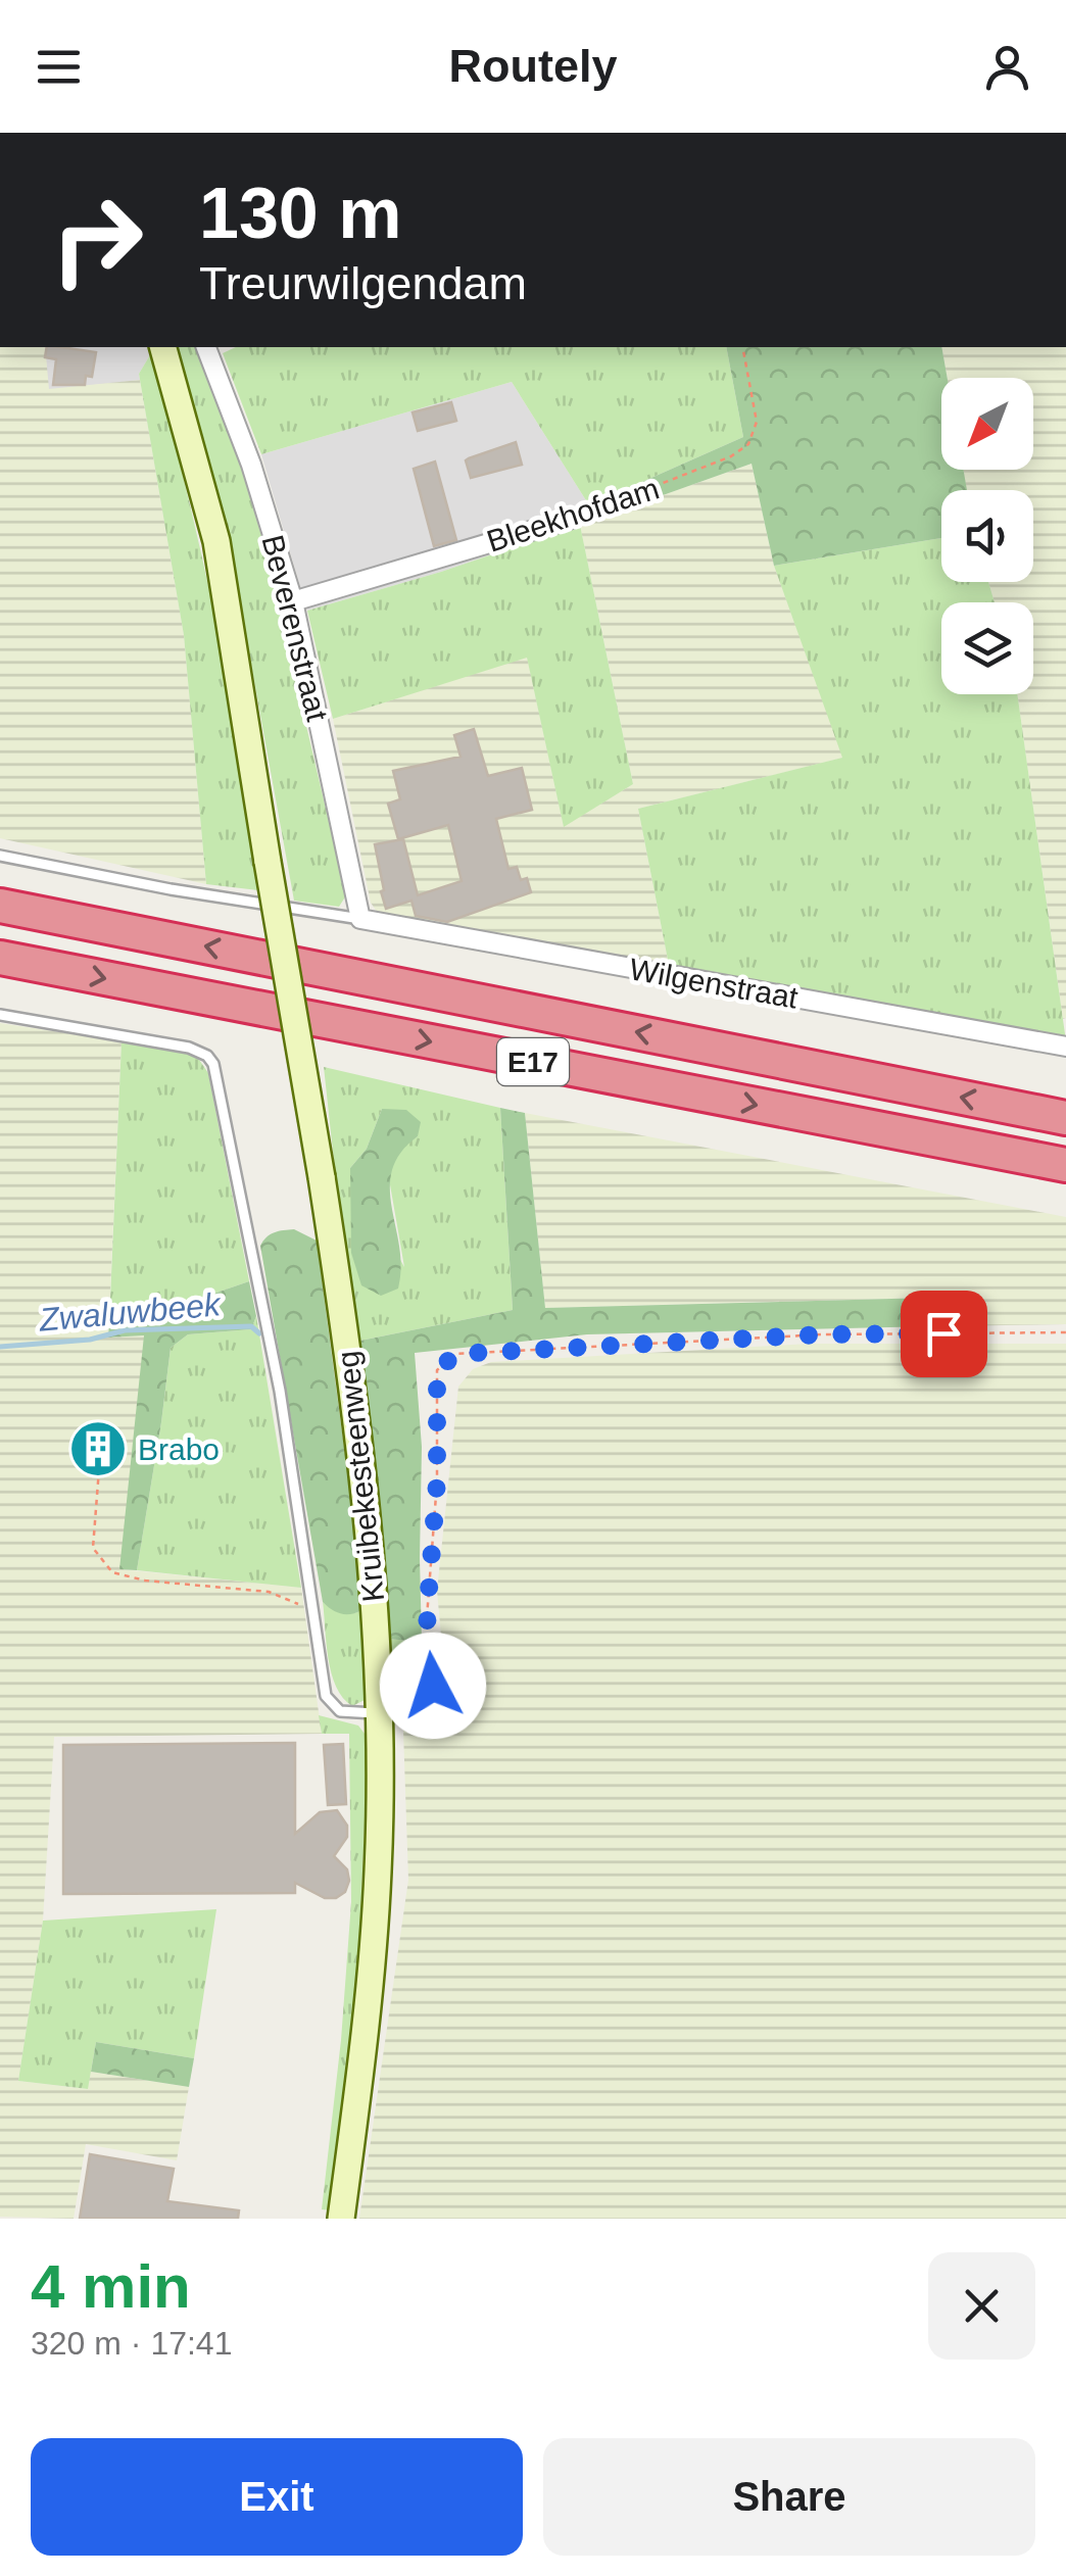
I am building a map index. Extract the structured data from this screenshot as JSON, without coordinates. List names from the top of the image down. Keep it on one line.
{"streets":{"highway":["E17"],"street":["Bleekhofdam","Beverenstraat","Wilgenstraat","Kruibekesteenweg"]},"crossings":[["Bleekhofdam","Beverenstraat"],["Beverenstraat","Wilgenstraat"],["Beverenstraat","Kruibekesteenweg"]],"water":["Zwaluwbeek"],"places":{"building":["Brabo"]},"north":"bottom left","page":{"header":"Routely","turn":["130 m","Treurwilgendam"],"heading":["4 min","320 m · 17:41"],"buttons":["Exit","Share"]}}
